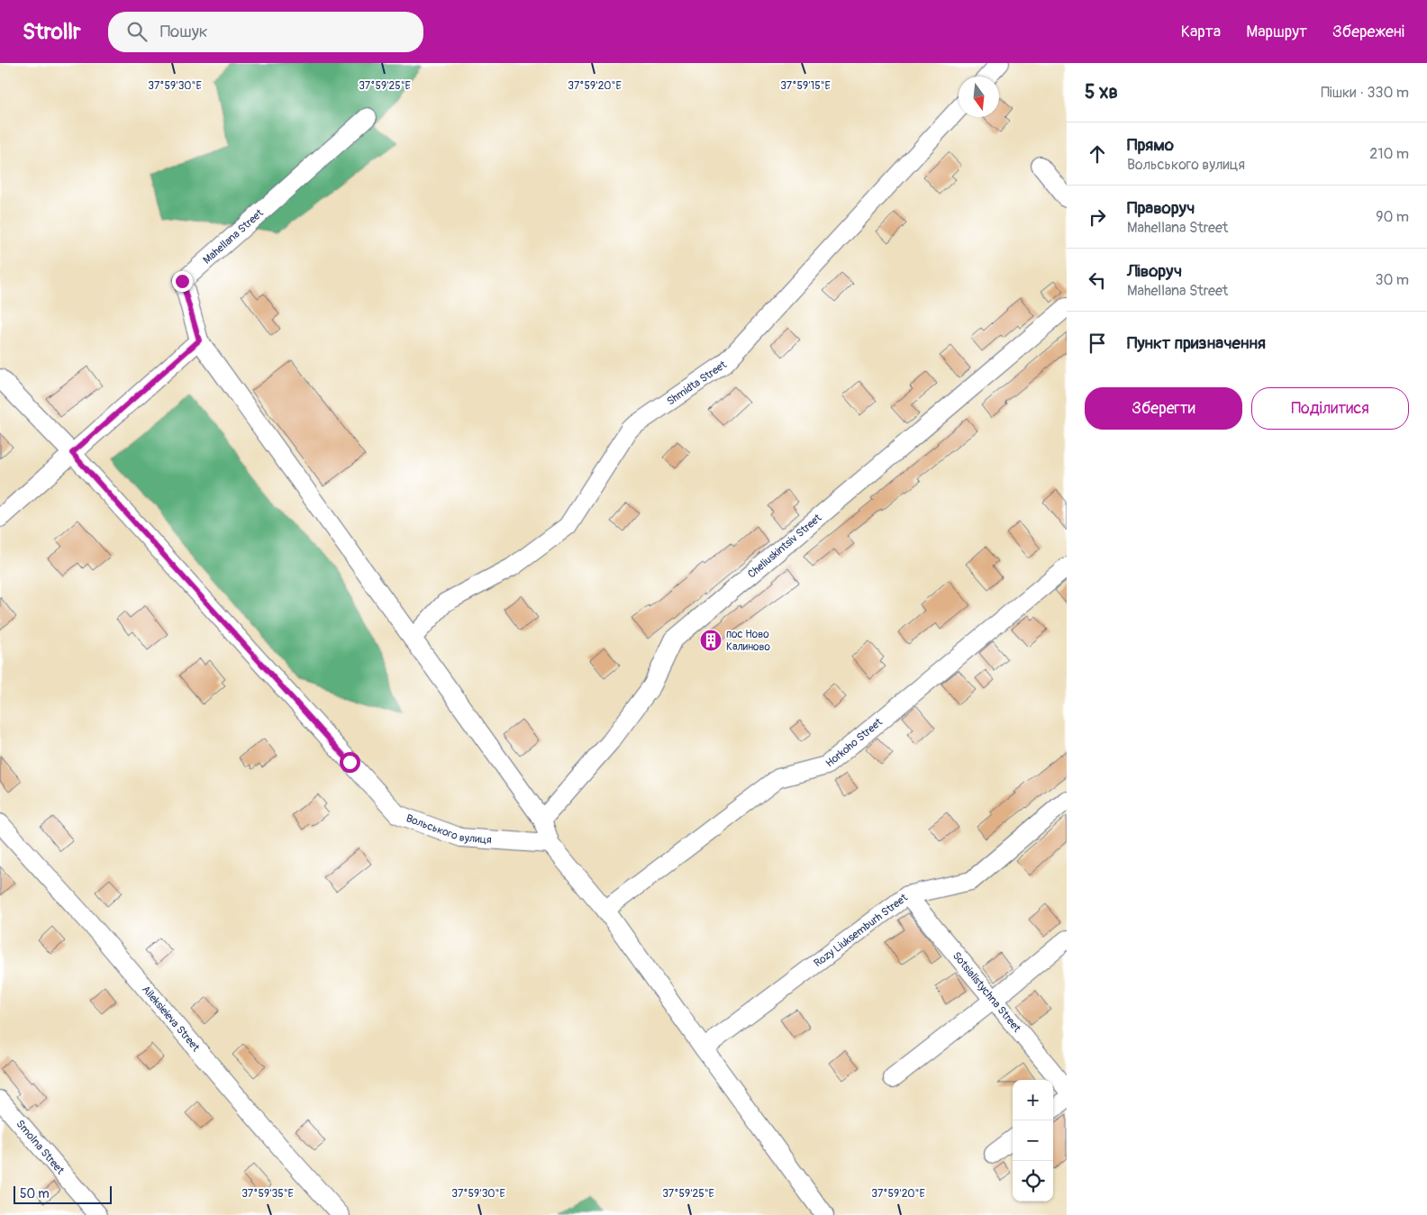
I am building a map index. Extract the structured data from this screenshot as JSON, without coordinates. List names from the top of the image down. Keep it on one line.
{"streets":{"street":["Mahellana Street","Shmidta Street","Cheliuskintsiv Street","Horkoho Street","Вольського вулиця","Rozy Liuksemburh Street","Sotsialistychna Street","Aileksieieva Street","Smolna Street"]},"crossings":[["Rozy Liuksemburh Street","Sotsialistychna Street"]],"places":{"building":["пос Ново Калиново"]},"scale_bar":"50 m","north":"bottom","page":{"header":"Strollr","search":"Пошук","nav":["Карта","Маршрут","Збережені"],"heading":["5 хв","Пішки · 330 m"],"list":[["Прямо","Вольського вулиця","210 m"],["Праворуч","Mahellana Street","90 m"],["Ліворуч","Mahellana Street","30 m"],"Пункт призначення"],"buttons":["Зберегти","Поділитися"],"map_buttons":["+","−"],"scale":"50 m"},"coordinates":["37°59'30\"E","37°59'25\"E","37°59'20\"E","37°59'15\"E","37°59'35\"E"]}
